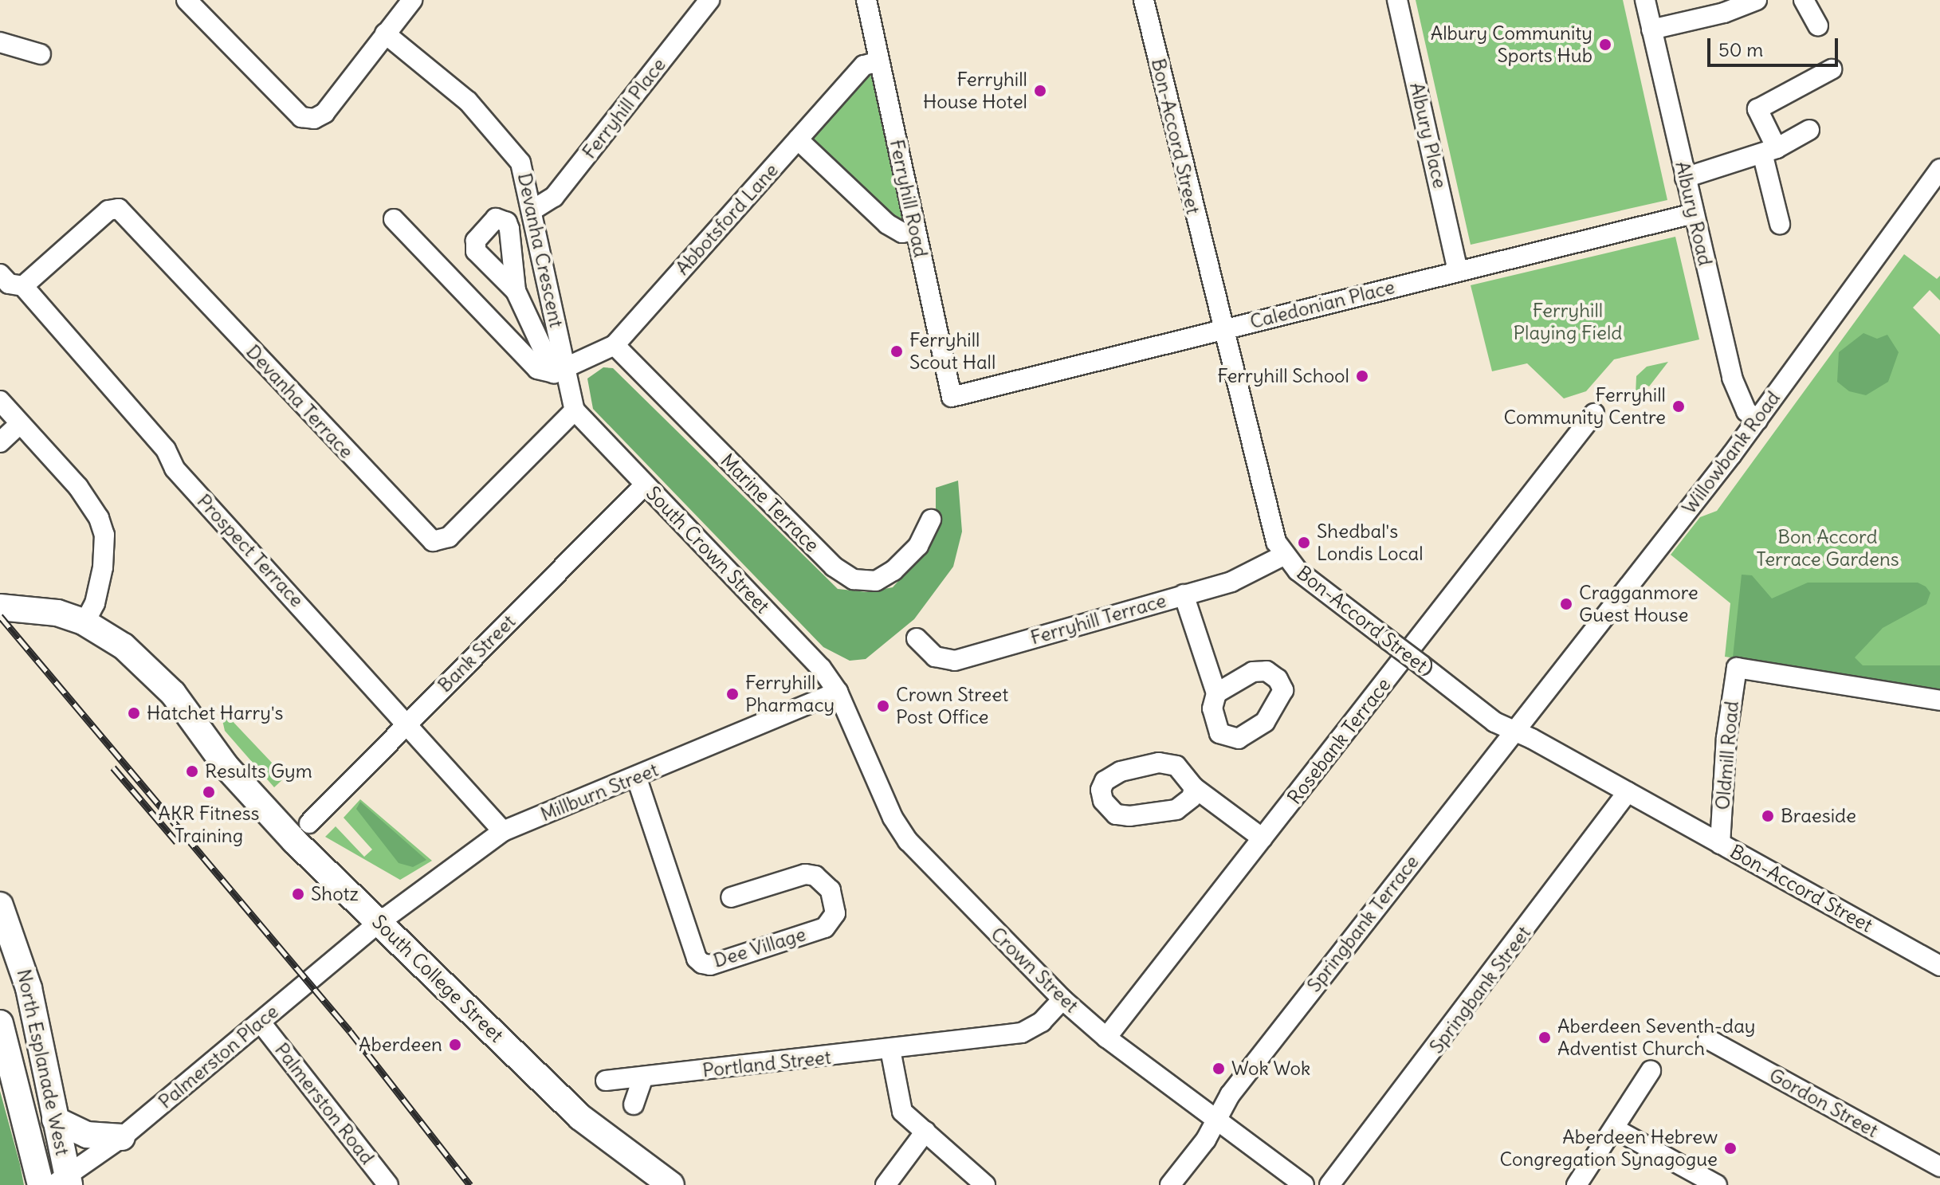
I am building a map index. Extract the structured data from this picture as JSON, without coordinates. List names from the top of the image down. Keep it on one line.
{"streets":{"main road":["South College Street","North Esplanade West"],"street":["Ferryhill Place","Albury Place","Bon-Accord Street","Ferryhill Road","Albury Road","Abbotsford Lane","Devanha Crescent","Caledonian Place","Devanha Terrace","Willowbank Road","Marine Terrace","South Crown Street","Prospect Terrace","Ferryhill Terrace","Bank Street","Rosebank Terrace","Oldmill Road","Millburn Street","Springbank Terrace","Dee Village","Crown Street","Springbank Street","Palmerston Place","Portland Street","Gordon Street","Palmerston Road"]},"crossings":[["Ferryhill Place","Devanha Crescent"],["Albury Place","Caledonian Place"],["Bon-Accord Street","Caledonian Place"],["Bon-Accord Street","Willowbank Road"],["Bon-Accord Street","Ferryhill Terrace"],["Bon-Accord Street","Oldmill Road"],["Bon-Accord Street","Springbank Terrace"],["Bon-Accord Street","Springbank Street"],["Ferryhill Road","Abbotsford Lane"],["Ferryhill Road","Caledonian Place"],["Albury Road","Caledonian Place"],["Albury Road","Willowbank Road"],["Abbotsford Lane","Devanha Crescent"],["Abbotsford Lane","Marine Terrace"],["Devanha Crescent","Devanha Terrace"],["Devanha Crescent","South Crown Street"],["Devanha Terrace","South Crown Street"],["Devanha Terrace","Prospect Terrace"],["Willowbank Road","Springbank Terrace"],["South Crown Street","Bank Street"],["South Crown Street","Millburn Street"],["South Crown Street","Crown Street"],["Prospect Terrace","Bank Street"],["Prospect Terrace","Millburn Street"],["Rosebank Terrace","Crown Street"],["Millburn Street","Dee Village"],["Millburn Street","Crown Street"],["Millburn Street","South College Street"],["Millburn Street","Palmerston Place"],["Springbank Terrace","Crown Street"],["Crown Street","Portland Street"],["South College Street","Palmerston Place"],["Palmerston Place","North Esplanade West"],["Palmerston Place","Palmerston Road"]],"parks":["Ferryhill Playing Field","Bon Accord Terrace Gardens"],"places":["Albury Community Sports Hub","Ferryhill House Hotel","Ferryhill Scout Hall","Ferryhill School","Ferryhill Community Centre","Shedbal's Londis Local","Cragganmore Guest House","Ferryhill Pharmacy","Crown Street Post Office","Hatchet Harry's","Results Gym","AKR Fitness Training","Braeside","Shotz","Aberdeen Seventh-day Adventist Church","Aberdeen","Wok Wok","Aberdeen Hebrew Congregation Synagogue"],"scale_bar":"50 m"}
